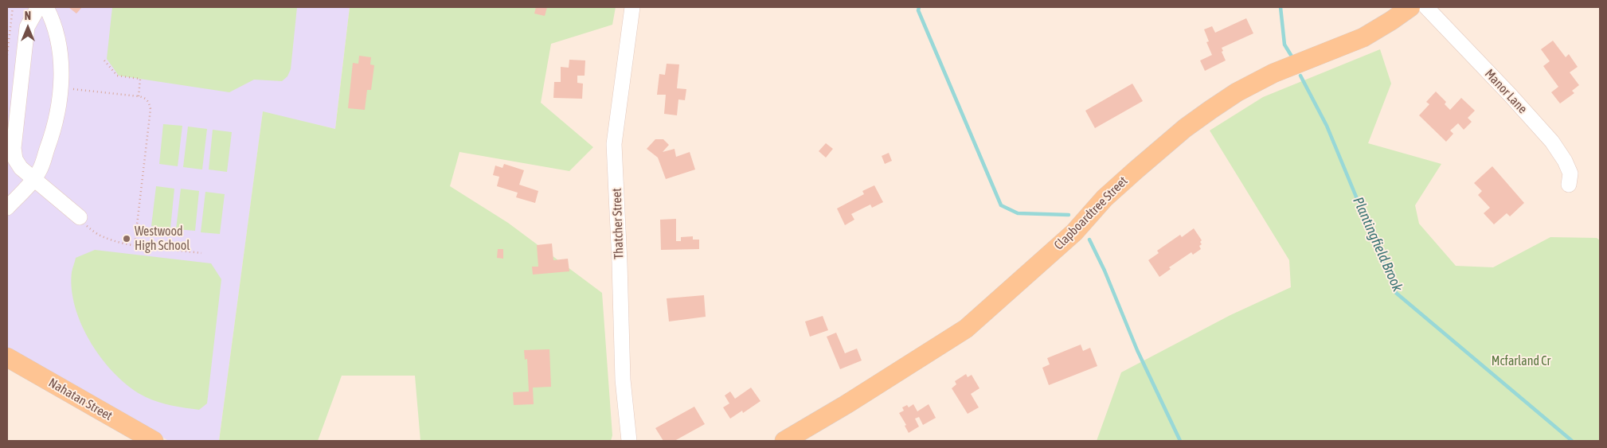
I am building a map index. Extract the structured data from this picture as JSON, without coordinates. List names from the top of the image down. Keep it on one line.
{"streets":{"main road":["Clapboardtree Street","Nahatan Street"],"street":["Manor Lane","Thatcher Street"]},"water":["Plantingfield Brook"],"parks":["Mcfarland Cr"],"places":["Westwood High School"],"north":"top"}
